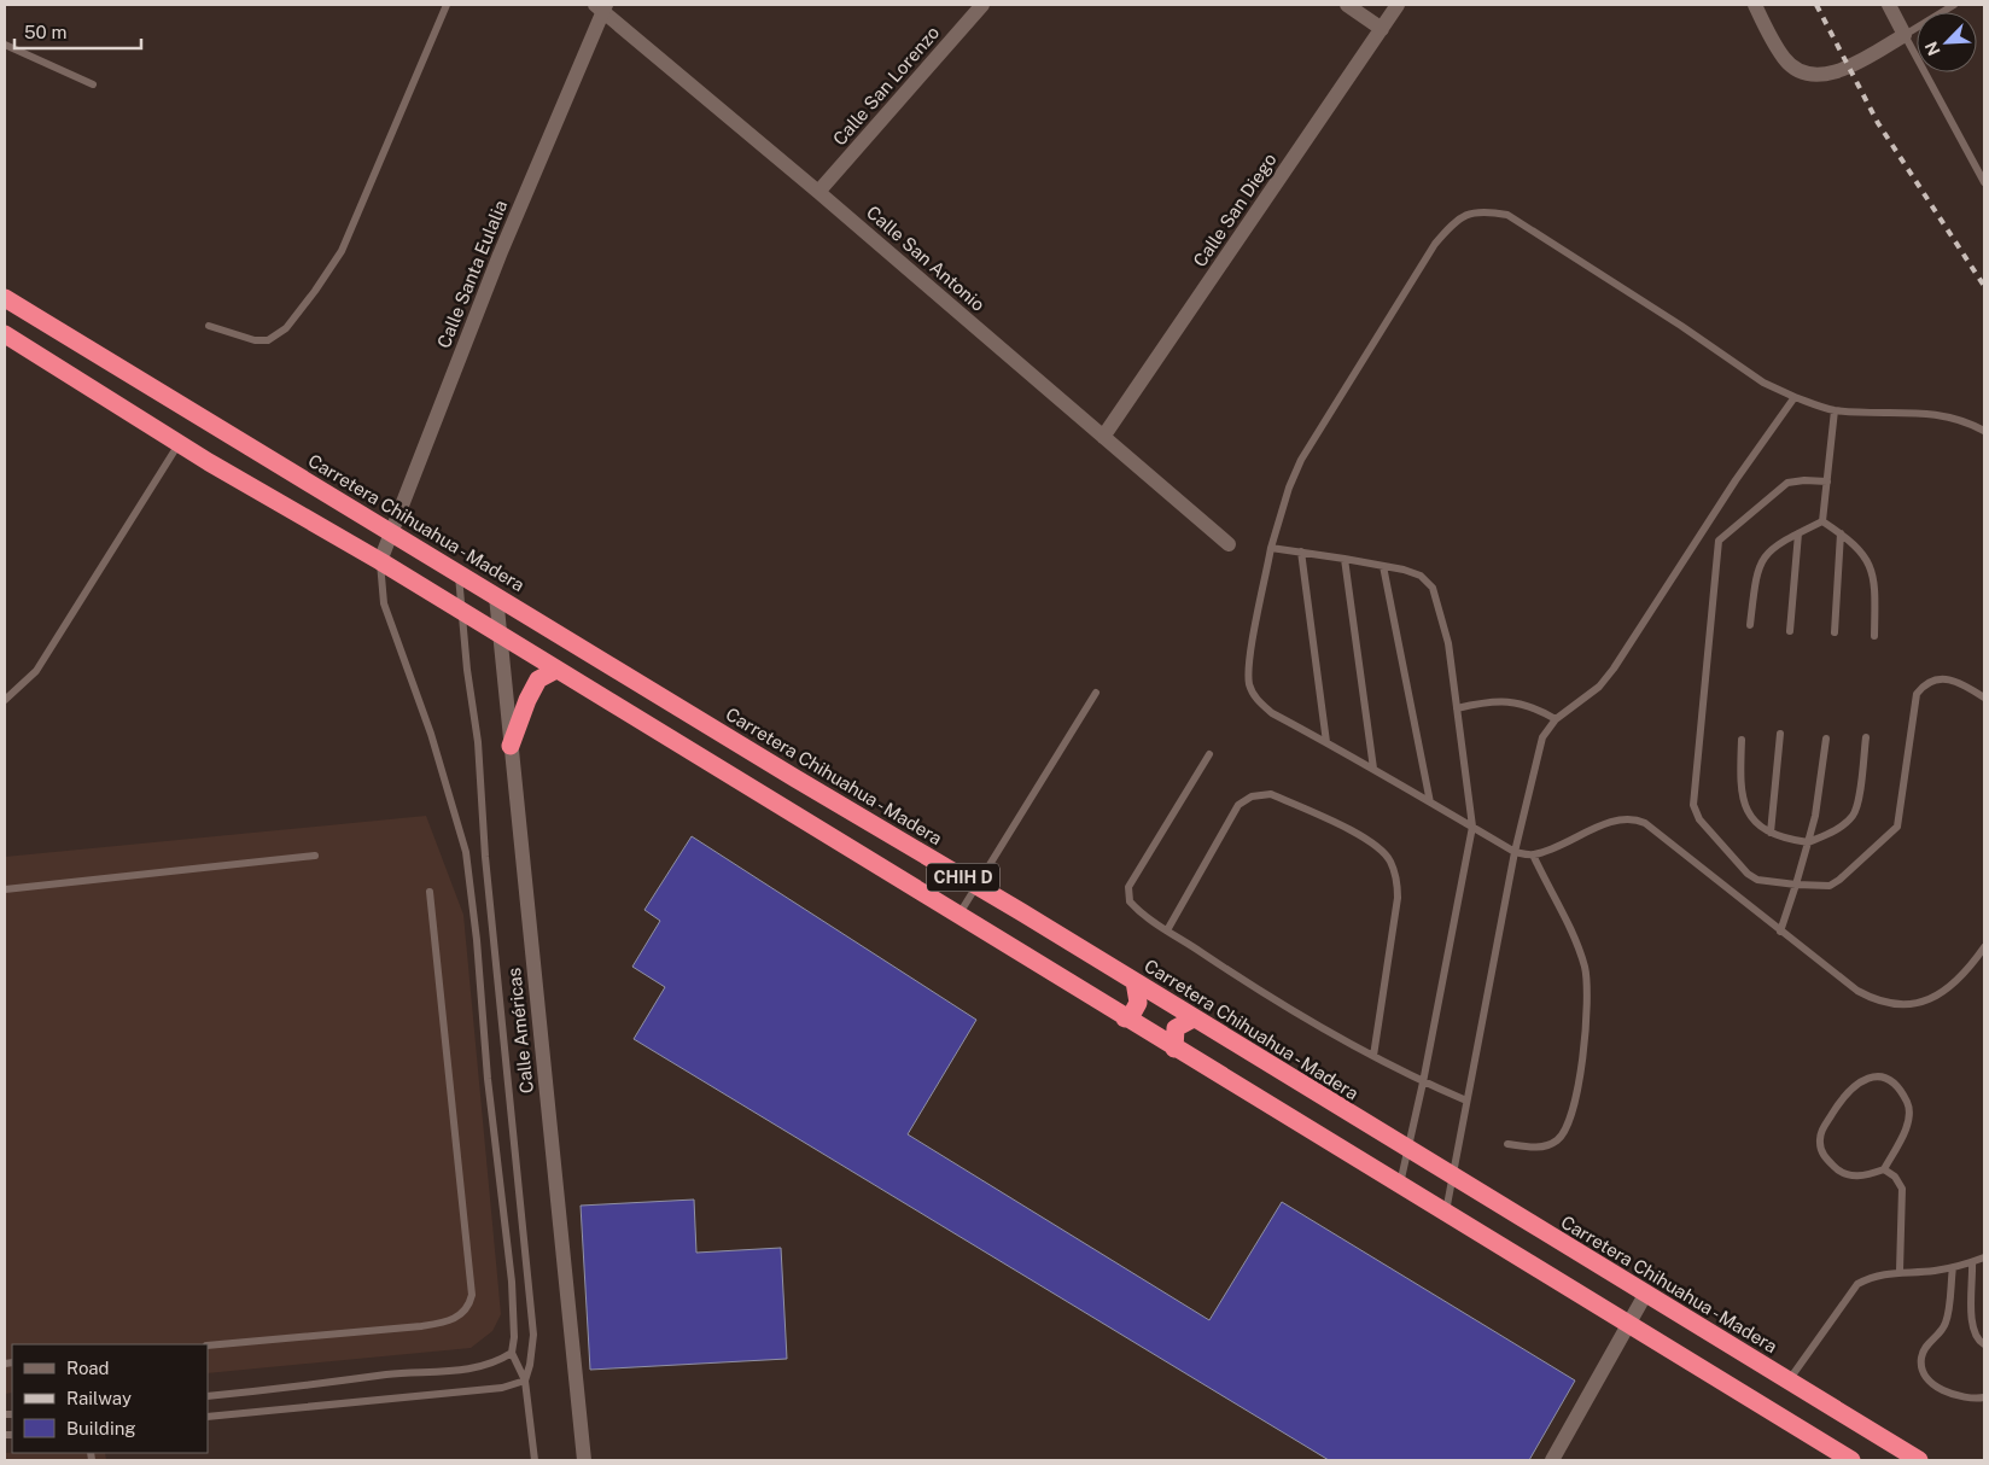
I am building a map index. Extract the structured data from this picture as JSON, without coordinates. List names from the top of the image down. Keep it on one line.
{"streets":{"highway":["Carretera Chihuahua - Madera","CHIH D"],"street":["Calle San Lorenzo","Calle San Diego","Calle San Antonio","Calle Santa Eulalia","Calle Américas"]},"crossings":[["Calle San Lorenzo","Calle San Antonio"],["Calle San Diego","Calle San Antonio"],["Calle San Antonio","Calle Santa Eulalia"],["Calle Santa Eulalia","Carretera Chihuahua - Madera"],["Calle Santa Eulalia","CHIH D"],["Carretera Chihuahua - Madera","Calle Américas"],["CHIH D","Calle Américas"]],"legend":["Road","Railway","Building"],"scale_bar":"50 m","north":"bottom left"}
